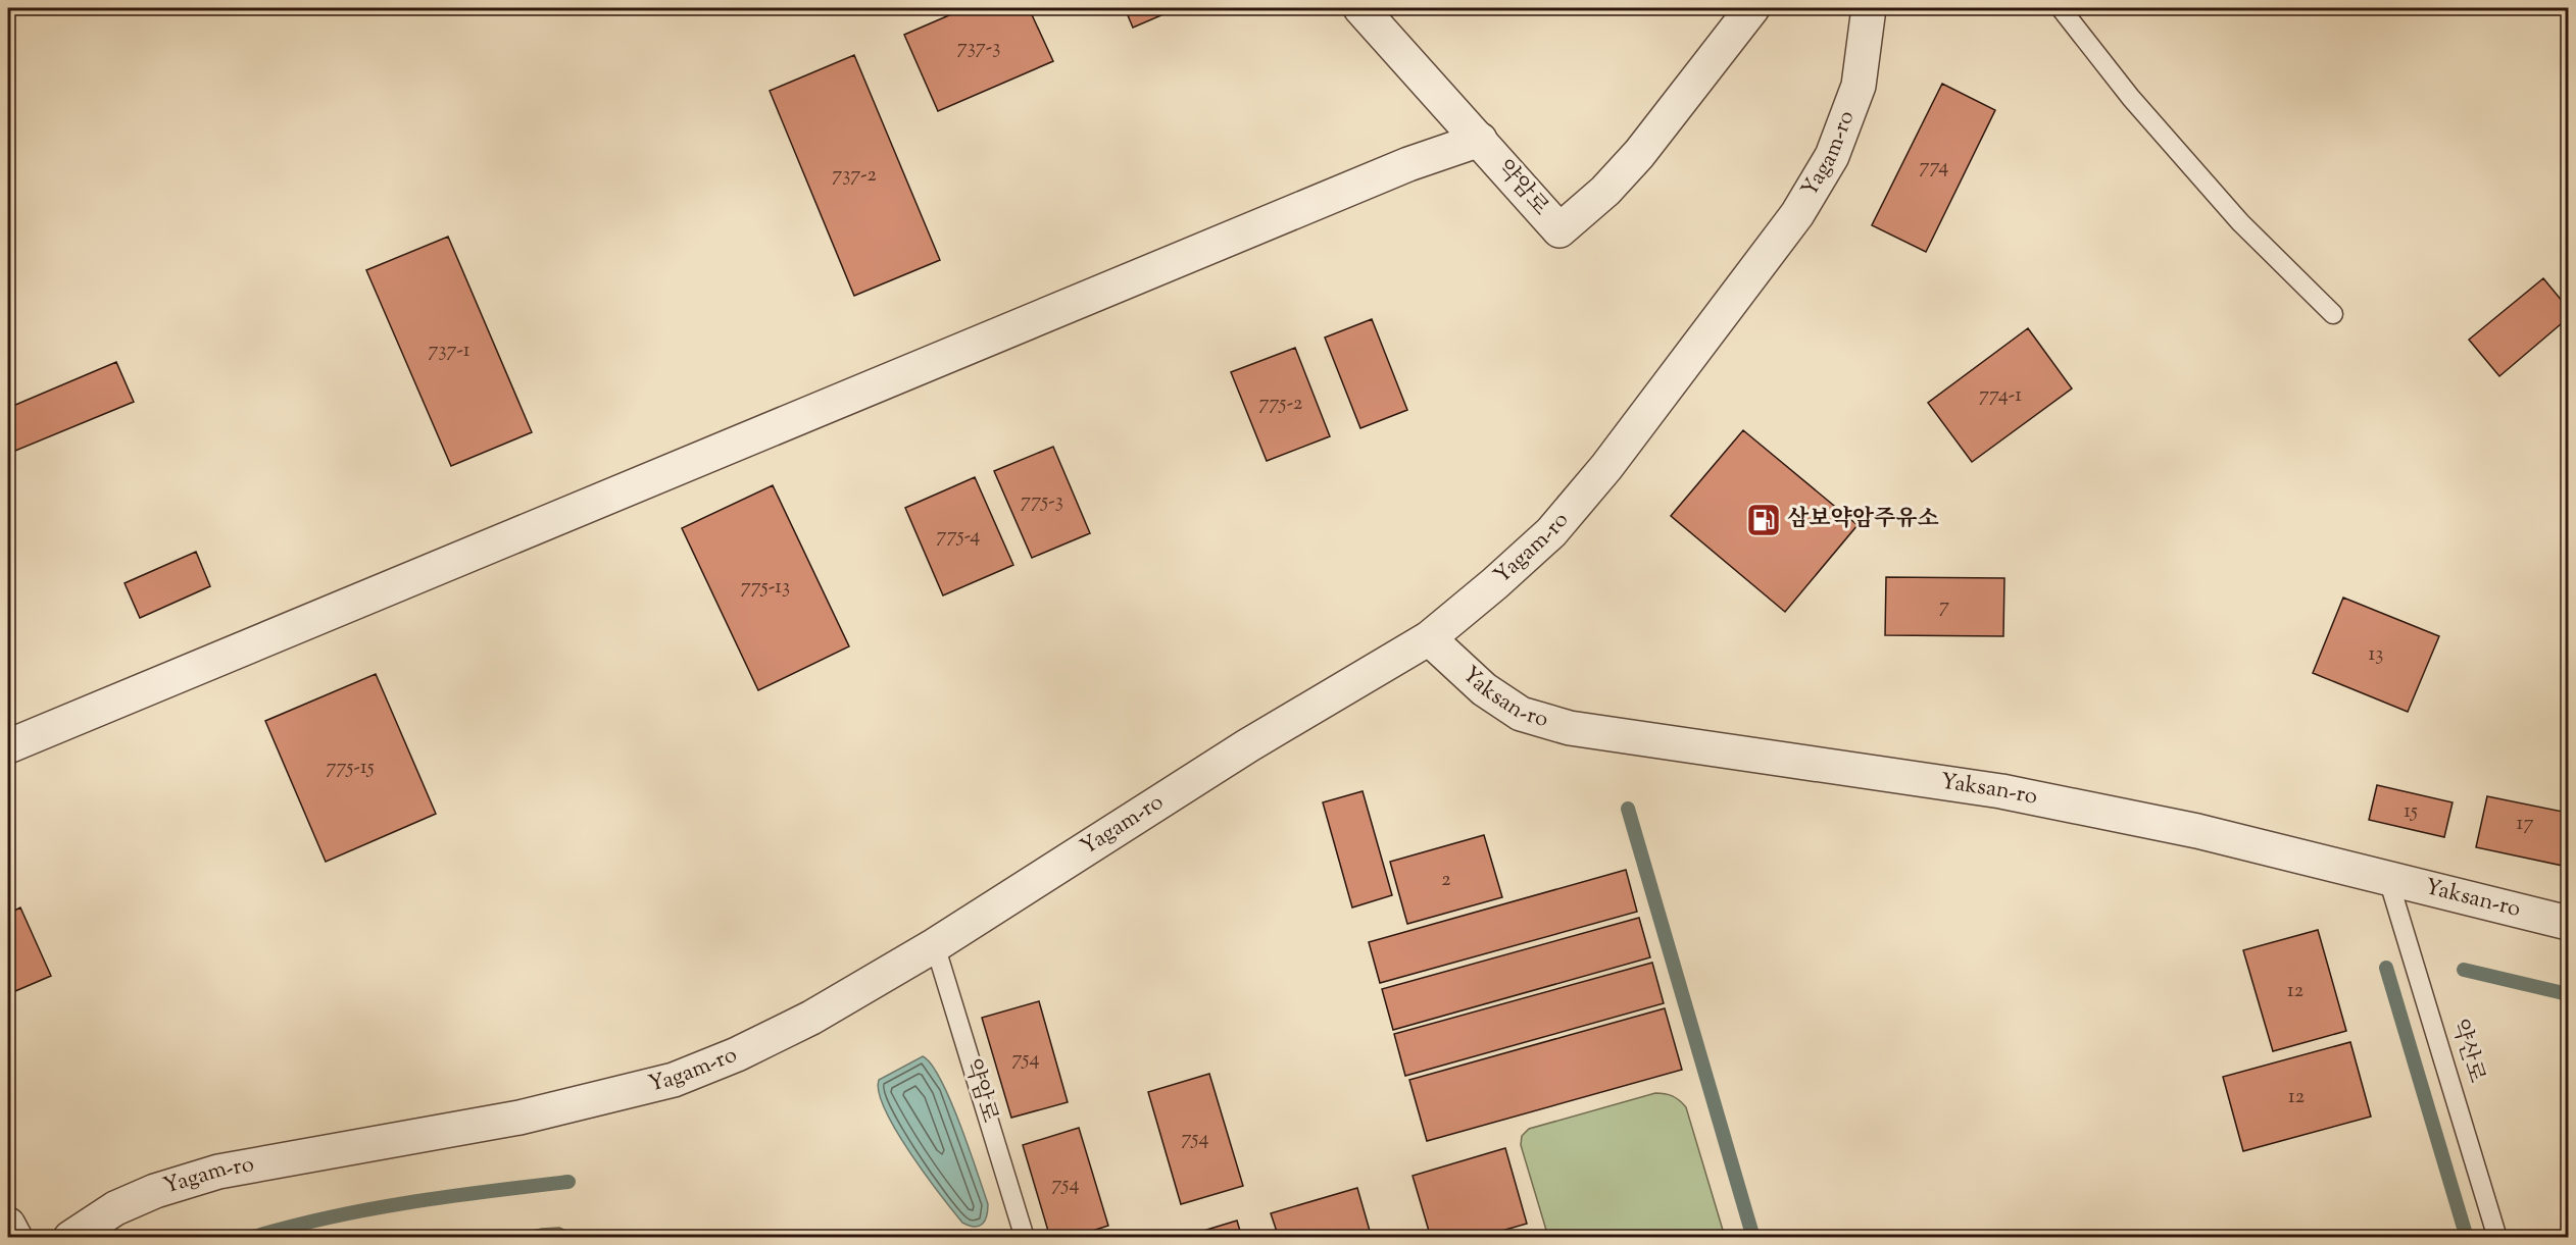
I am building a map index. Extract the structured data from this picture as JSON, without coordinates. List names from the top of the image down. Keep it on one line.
{"streets":{"street":["Yagam-ro","약암로","Yaksan-ro"],"lane":["약산로"]},"crossings":[["Yagam-ro","약암로"],["Yagam-ro","Yaksan-ro"],["Yaksan-ro","약산로"]],"places":{"fuel station":["삼보약암주유소"]},"house_numbers":["737-3","774","737-2","737-1","774-1","775-2","775-3","775-4","775-13","7","13","775-15","15","17","2","12","754","12","754","754"]}
